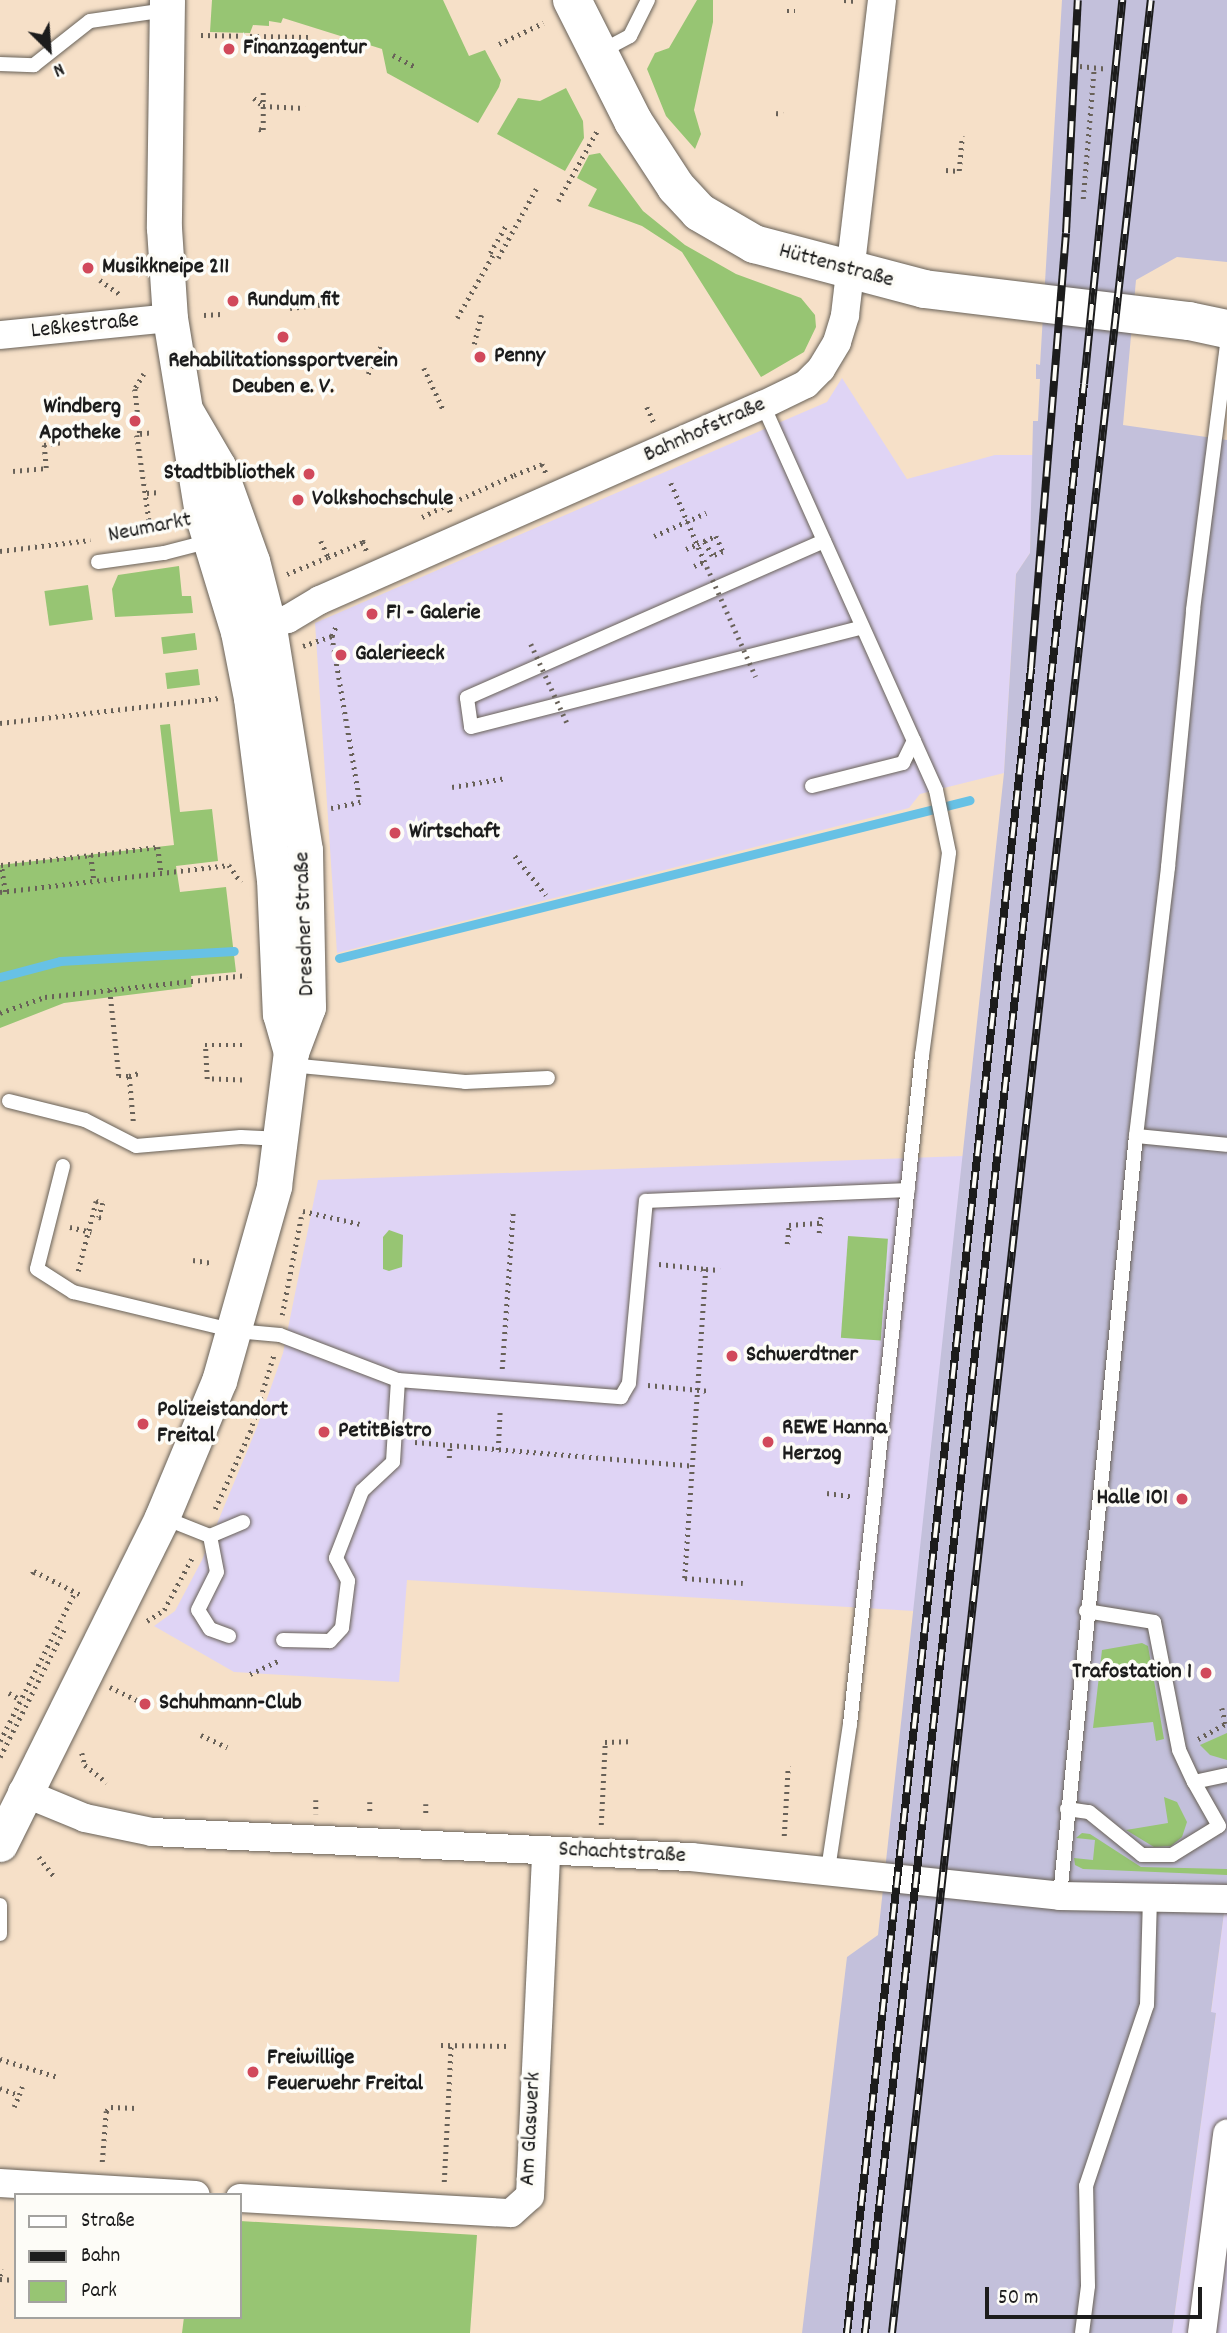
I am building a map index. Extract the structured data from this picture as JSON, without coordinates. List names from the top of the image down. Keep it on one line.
{"streets":{"main road":["Hüttenstraße"],"street":["Leßkestraße","Bahnhofstraße","Dresdner Straße","Schachtstraße","Am Glaswerk"],"lane":["Neumarkt"]},"crossings":[["Hüttenstraße","Bahnhofstraße"],["Bahnhofstraße","Dresdner Straße"],["Neumarkt","Dresdner Straße"],["Dresdner Straße","Schachtstraße"],["Schachtstraße","Am Glaswerk"]],"places":["Finanzagentur","Musikkneipe 211","Rundum fit","Rehabilitationssportverein Deuben e. V.","Penny","Windberg Apotheke","Stadtbibliothek","Volkshochschule","F1 - Galerie","Galerieeck","Wirtschaft","Schwerdtner","Polizeistandort Freital","PetitBistro","REWE Hanna Herzog","Halle 101","Trafostation 1","Schuhmann-Club","Freiwillige Feuerwehr Freital"],"legend":["Straße","Bahn","Park"],"scale_bar":"50 m","north":"bottom right"}
